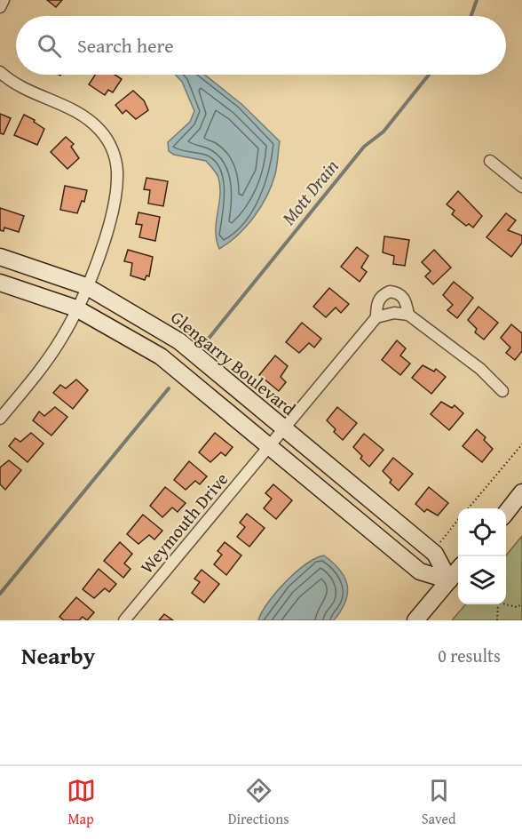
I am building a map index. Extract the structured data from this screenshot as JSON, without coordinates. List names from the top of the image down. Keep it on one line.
{"streets":{"street":["Glengarry Boulevard","Weymouth Drive"]},"crossings":[["Glengarry Boulevard","Weymouth Drive"]],"water":["Mott Drain"],"page":{"search":"Search here","heading":["Nearby","0 results"],"nav":["Map","Directions","Saved"]}}
